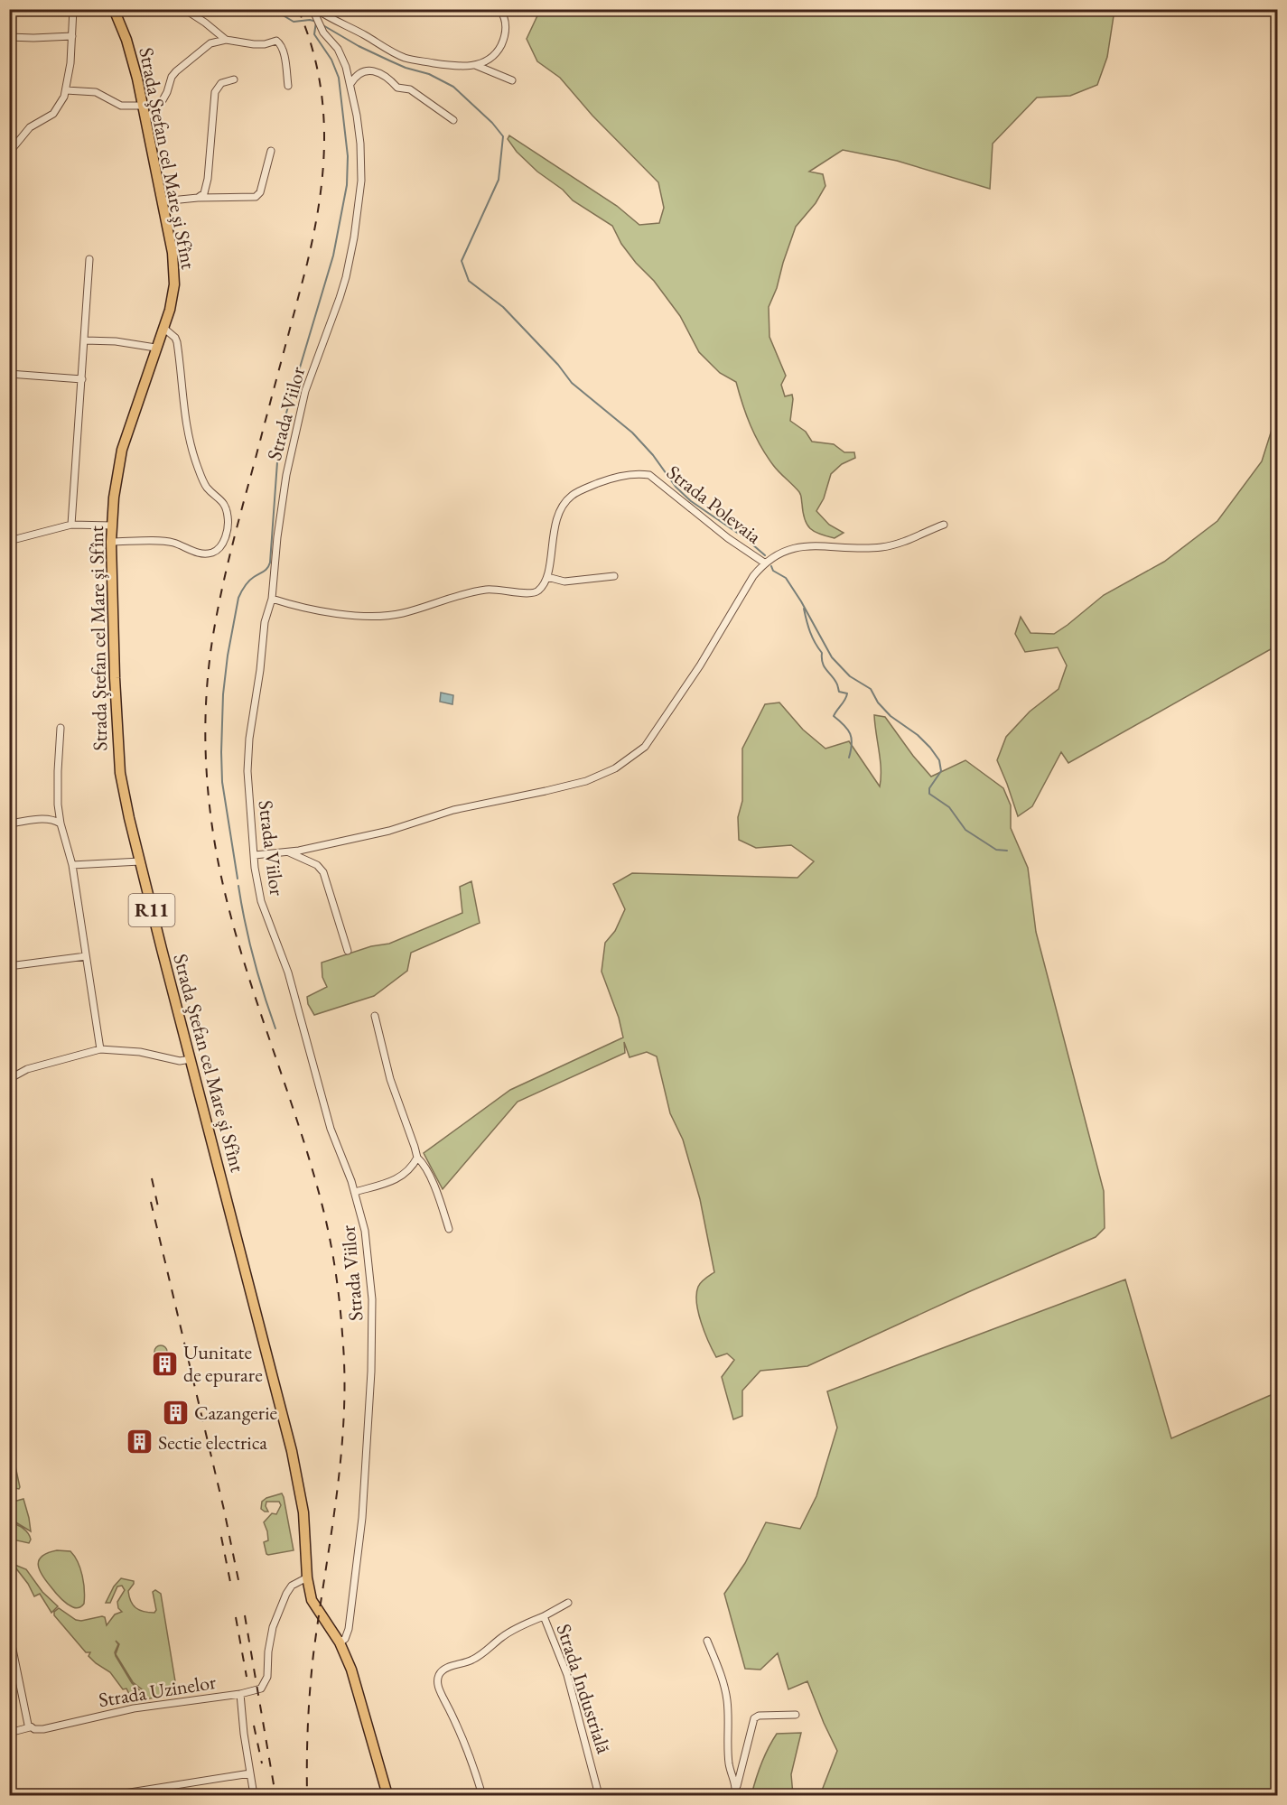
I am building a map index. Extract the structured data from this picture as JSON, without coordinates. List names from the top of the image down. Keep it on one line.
{"streets":{"main road":["Strada Ştefan cel Mare şi Sfînt","R11"],"street":["Strada Viilor","Strada Polevaia","Strada Industrială","Strada Uzinelor"]},"crossings":[["Strada Ştefan cel Mare şi Sfînt","Strada Viilor"],["Strada Ştefan cel Mare şi Sfînt","Strada Uzinelor"]],"places":{"building":["Uunitate de epurare","Cazangerie","Sectie electrica"]}}
